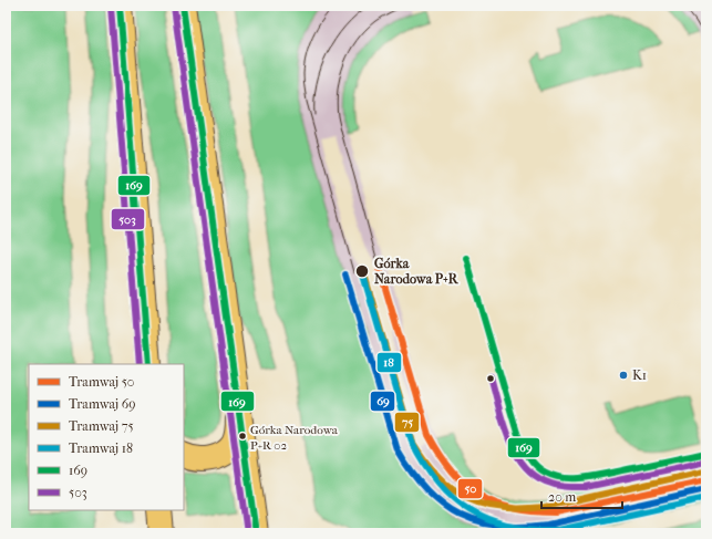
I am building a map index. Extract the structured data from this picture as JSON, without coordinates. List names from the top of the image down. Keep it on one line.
{"places":["Górka Narodowa P+R","K1","Górka Narodowa P+R 02"],"lines":["transit line 169","transit line 503","tram line 50","tram line 75","tram line 18","tram line 69"],"legend":["Tramwaj 50","Tramwaj 69","Tramwaj 75","Tramwaj 18","169","503"],"scale_bar":"20 m"}
